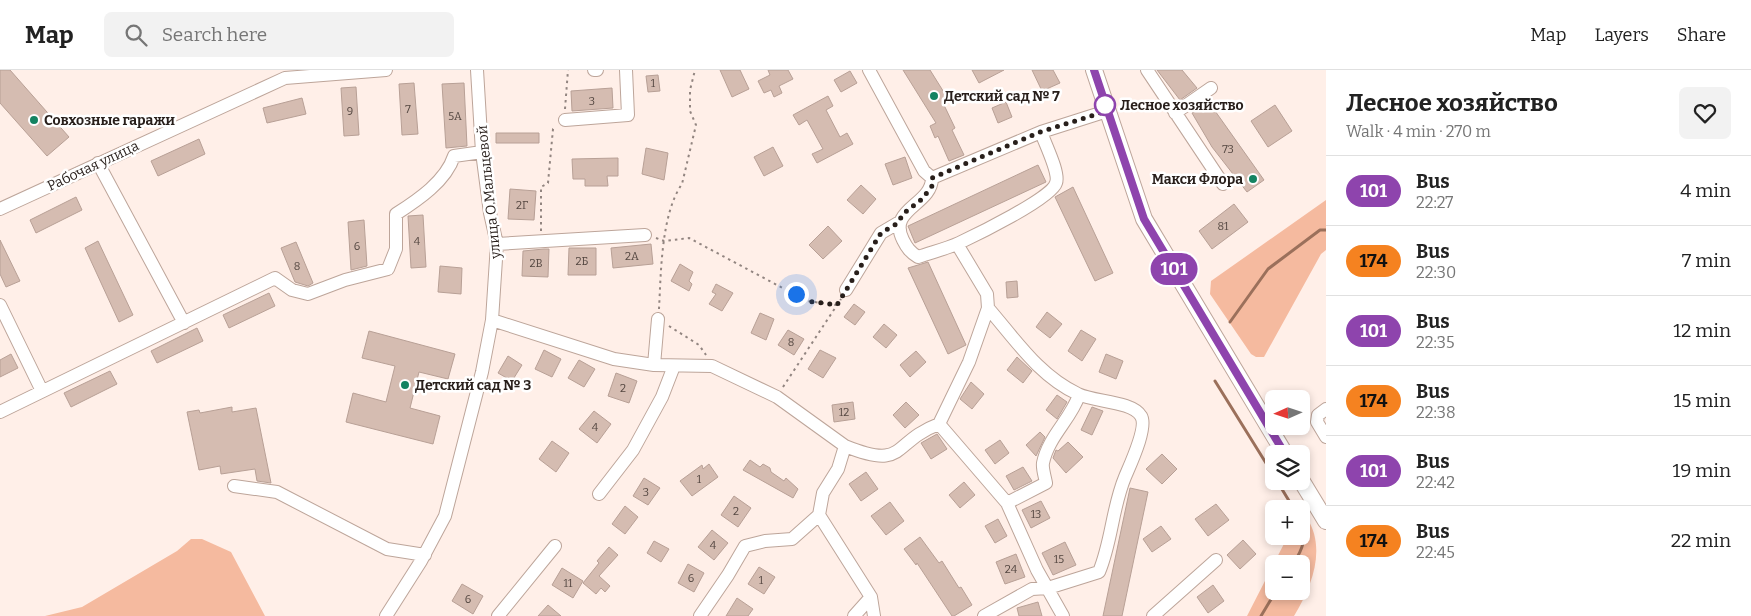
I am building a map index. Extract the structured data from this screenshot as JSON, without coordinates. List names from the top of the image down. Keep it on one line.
{"streets":{"street":["Рабочая улица","улица О.Мальцевой"]},"places":["Детский сад № 7","Лесное хозяйство","Совхозные гаражи","Макси Флора","Детский сад № 3"],"lines":["bus line 101"],"house_numbers":["1","3","7","9","5А","73","2Г","81","4","6","2А","2Б","2В","8","8","2","12","4","1","3","2","13","4","15","24","6","1","11","6"],"north":"left","page":{"header":"Map","search":"Search here","nav":["Map","Layers","Share"],"on_map":"101","heading":["Лесное хозяйство","Walk · 4 min · 270 m"],"list":[{"mark":"101","name":"Bus","note":"22:27","value":"4 min"},{"mark":"174","name":"Bus","note":"22:30","value":"7 min"},{"mark":"101","name":"Bus","note":"22:35","value":"12 min"},{"mark":"174","name":"Bus","note":"22:38","value":"15 min"},{"mark":"101","name":"Bus","note":"22:42","value":"19 min"},{"mark":"174","name":"Bus","note":"22:45","value":"22 min"}],"map_buttons":["+","−"]}}
